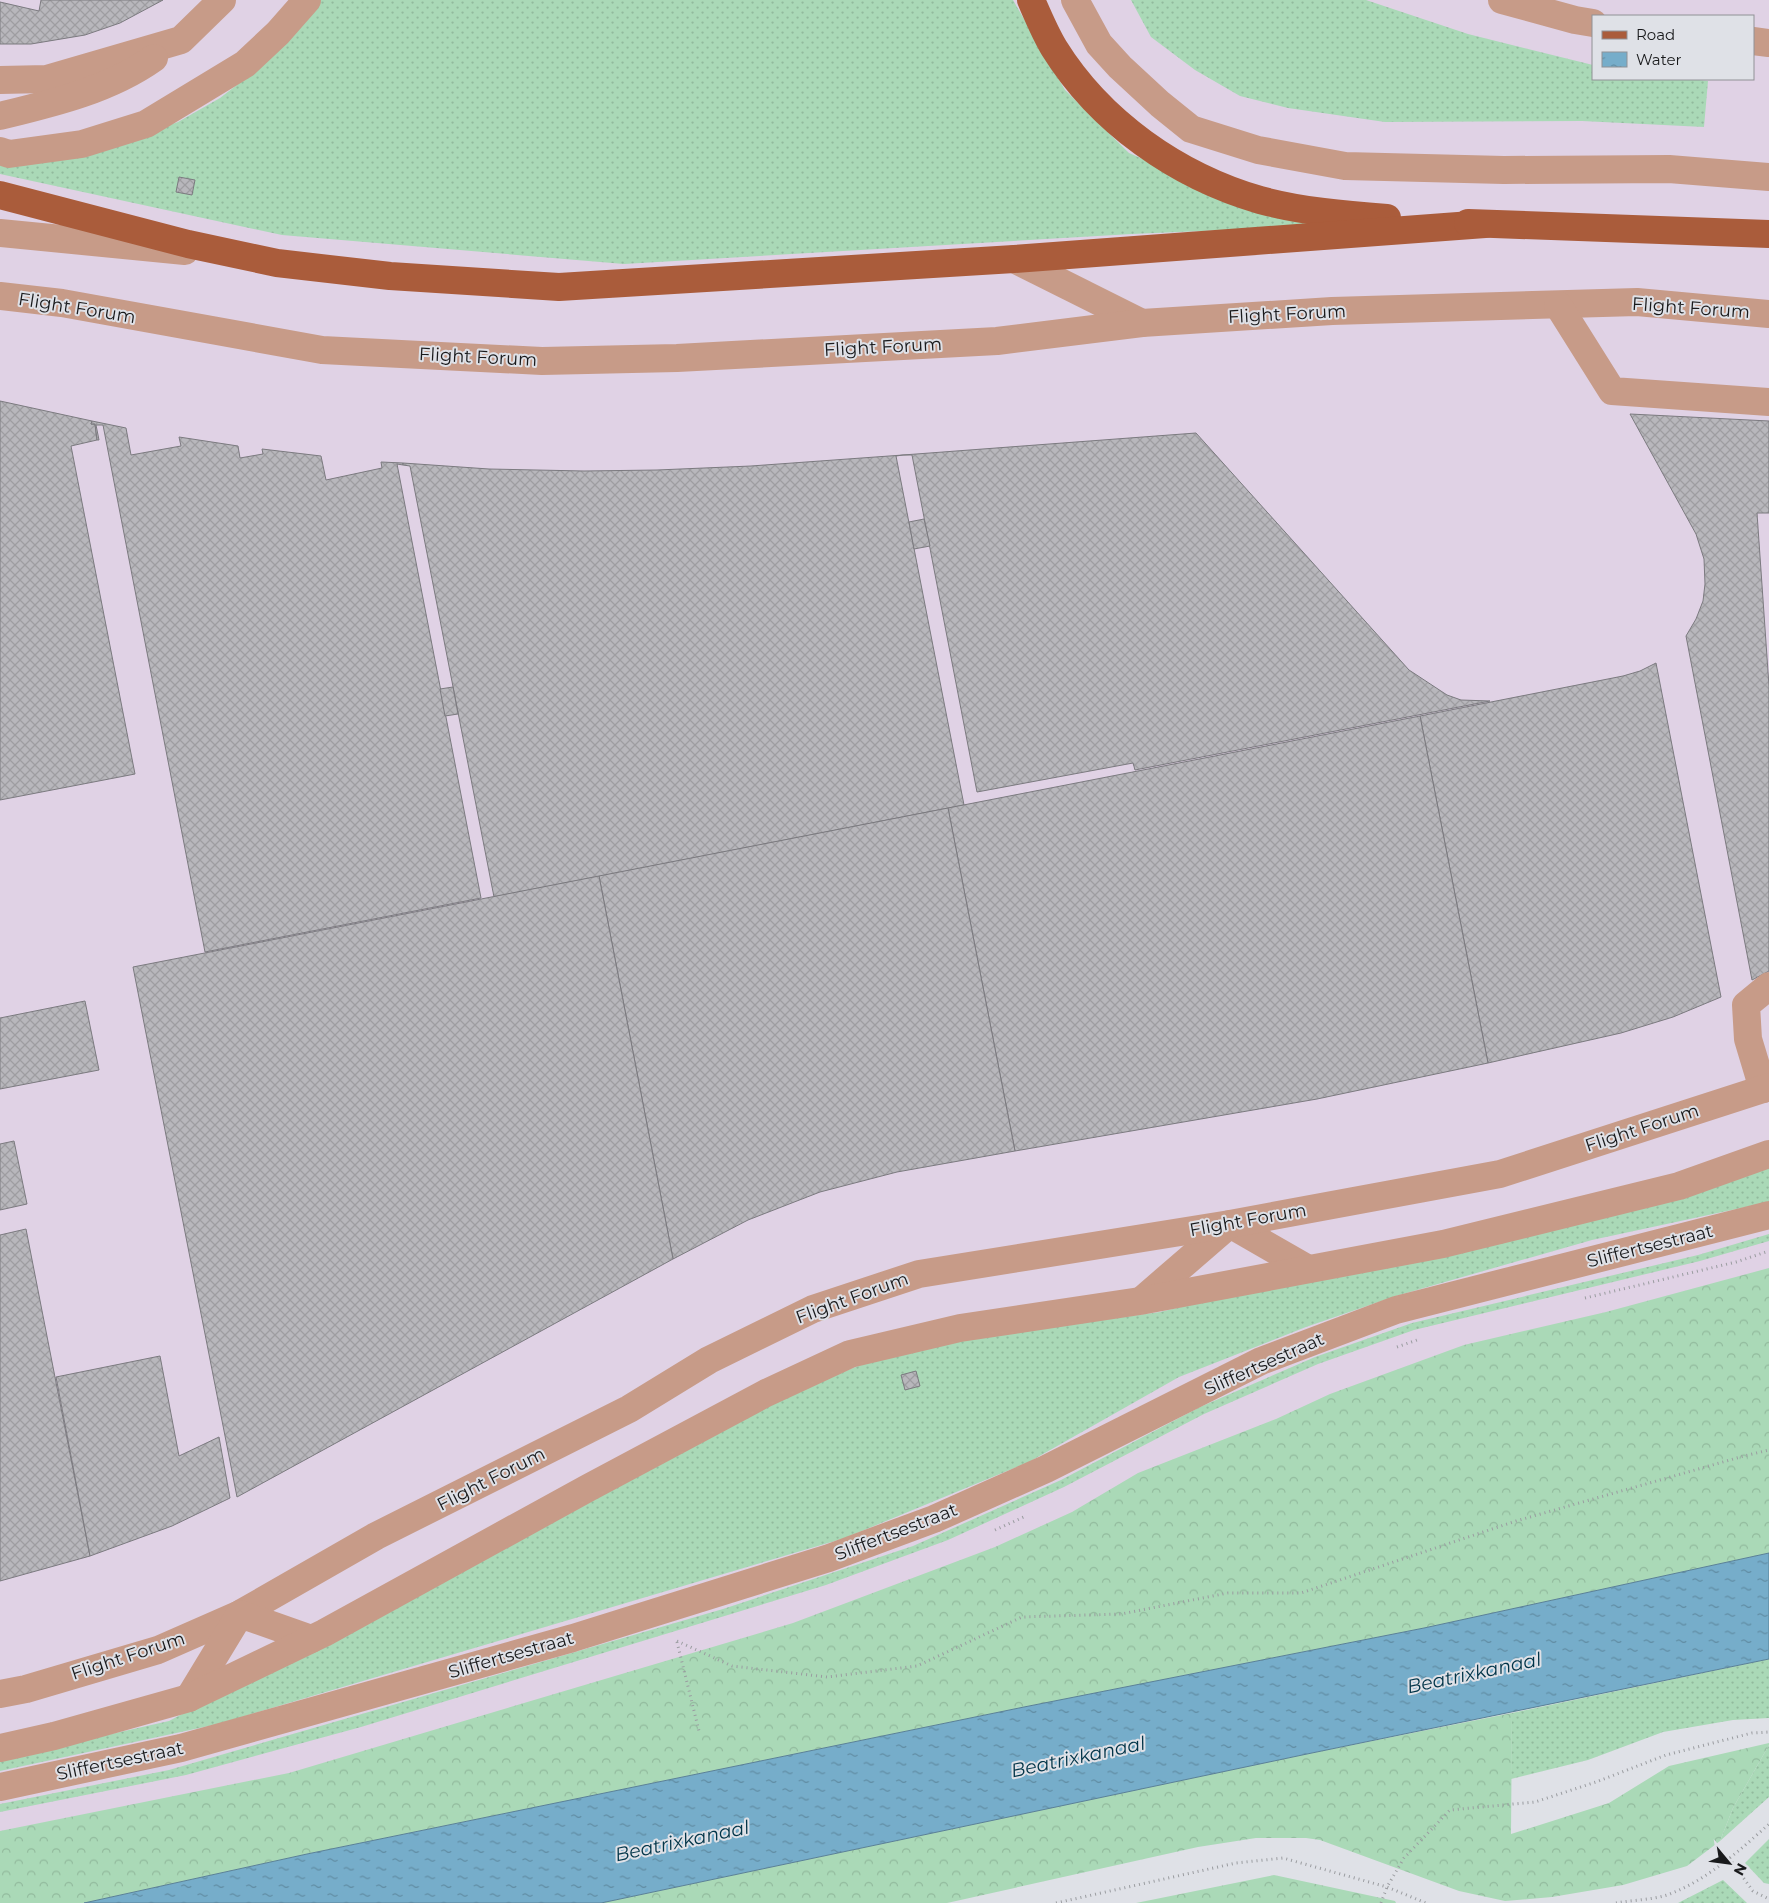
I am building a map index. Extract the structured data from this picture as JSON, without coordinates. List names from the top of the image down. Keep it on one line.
{"streets":{"street":["Flight Forum","Sliffertsestraat"]},"water":["Beatrixkanaal"],"legend":["Road","Water"],"north":"bottom right"}
